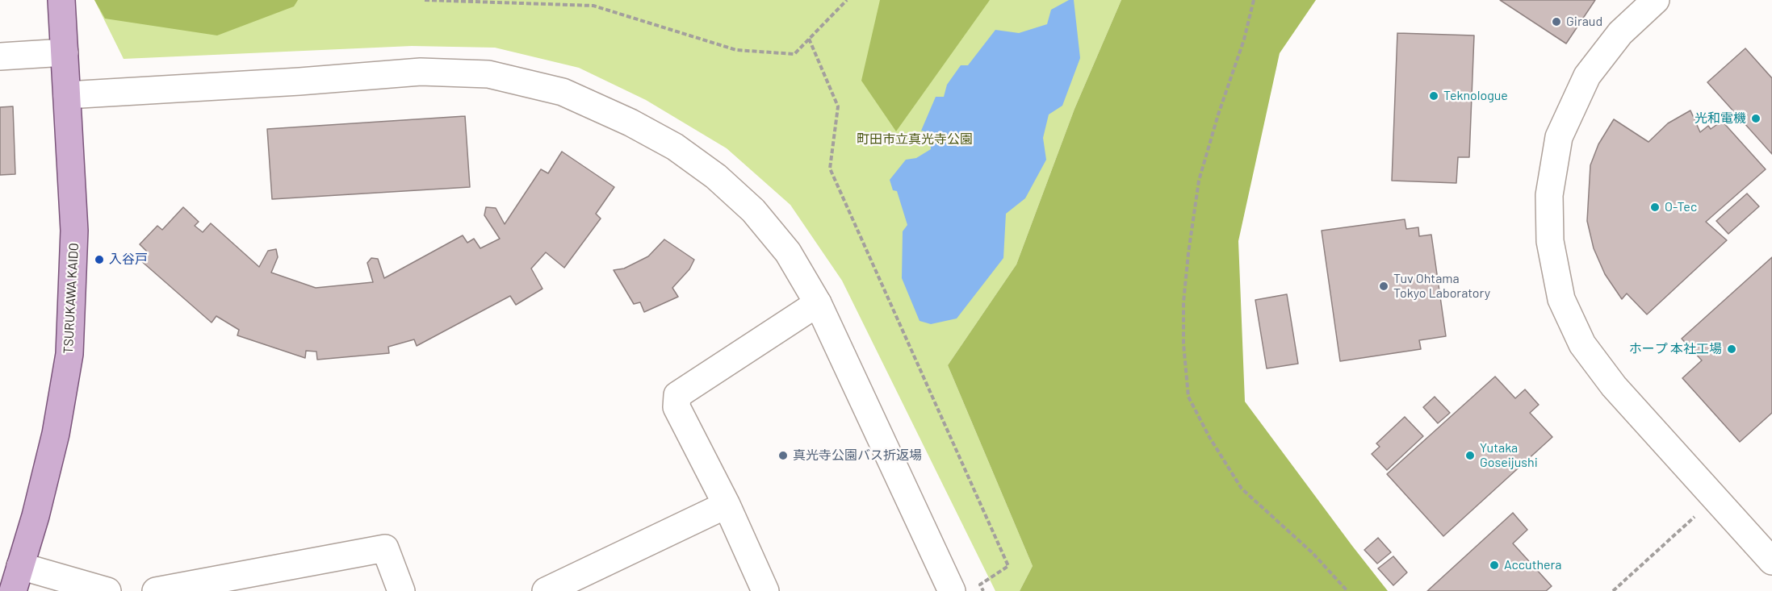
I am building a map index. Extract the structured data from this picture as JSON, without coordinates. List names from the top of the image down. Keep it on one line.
{"streets":{"main road":["TSURUKAWA KAIDO"]},"parks":["町田市立真光寺公園"],"places":["Giraud","Teknologue","光和電機","O-Tec","入谷戸","Tuv Ohtama Tokyo Laboratory","ホープ 本社工場","真光寺公園バス折返場","Yutaka Goseijushi","Accuthera"]}
